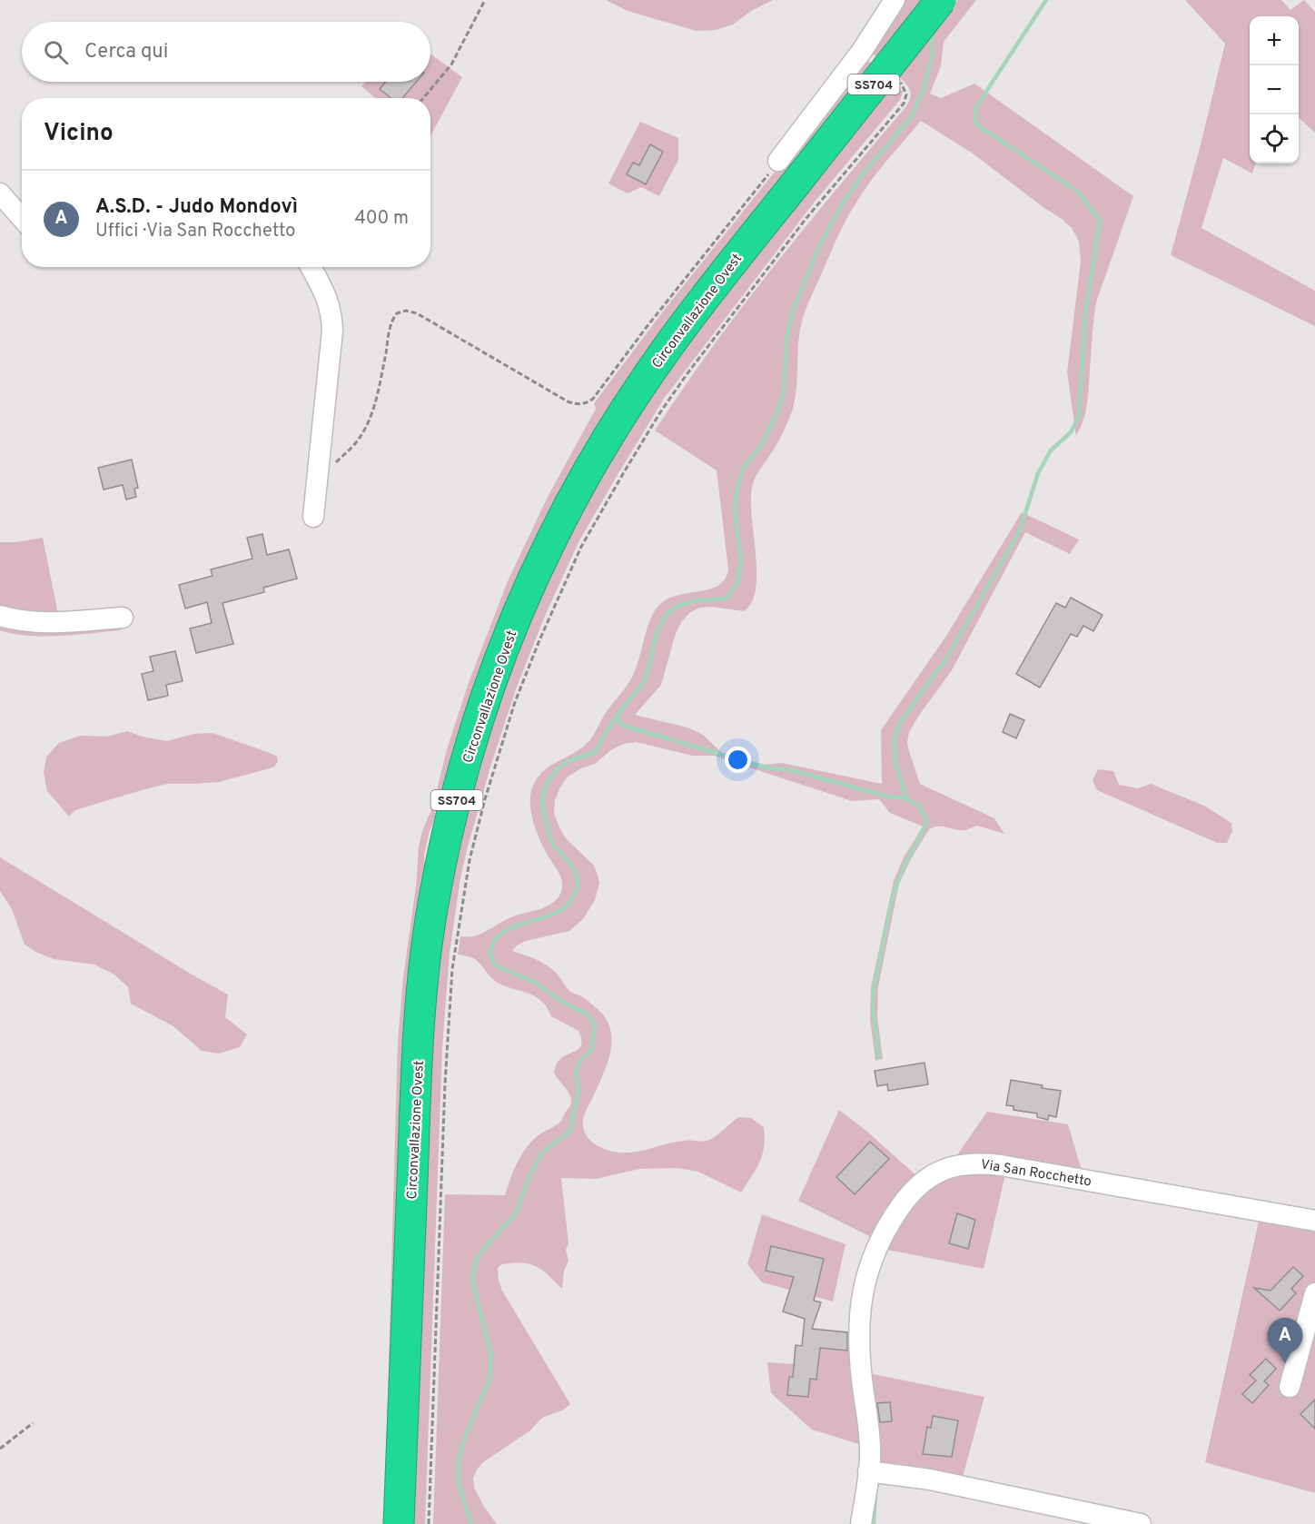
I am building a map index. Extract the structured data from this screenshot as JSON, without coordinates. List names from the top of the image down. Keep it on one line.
{"streets":{"highway":["SS704","Circonvallazione Ovest"],"street":["Via San Rocchetto"]},"page":{"map_buttons":["+","−"],"search":"Cerca qui","heading":"Vicino","list":[{"mark":"A","name":"A.S.D. - Judo Mondovì","note":"Uffici · Via San Rocchetto","value":"400 m"}],"pins":"A"}}
